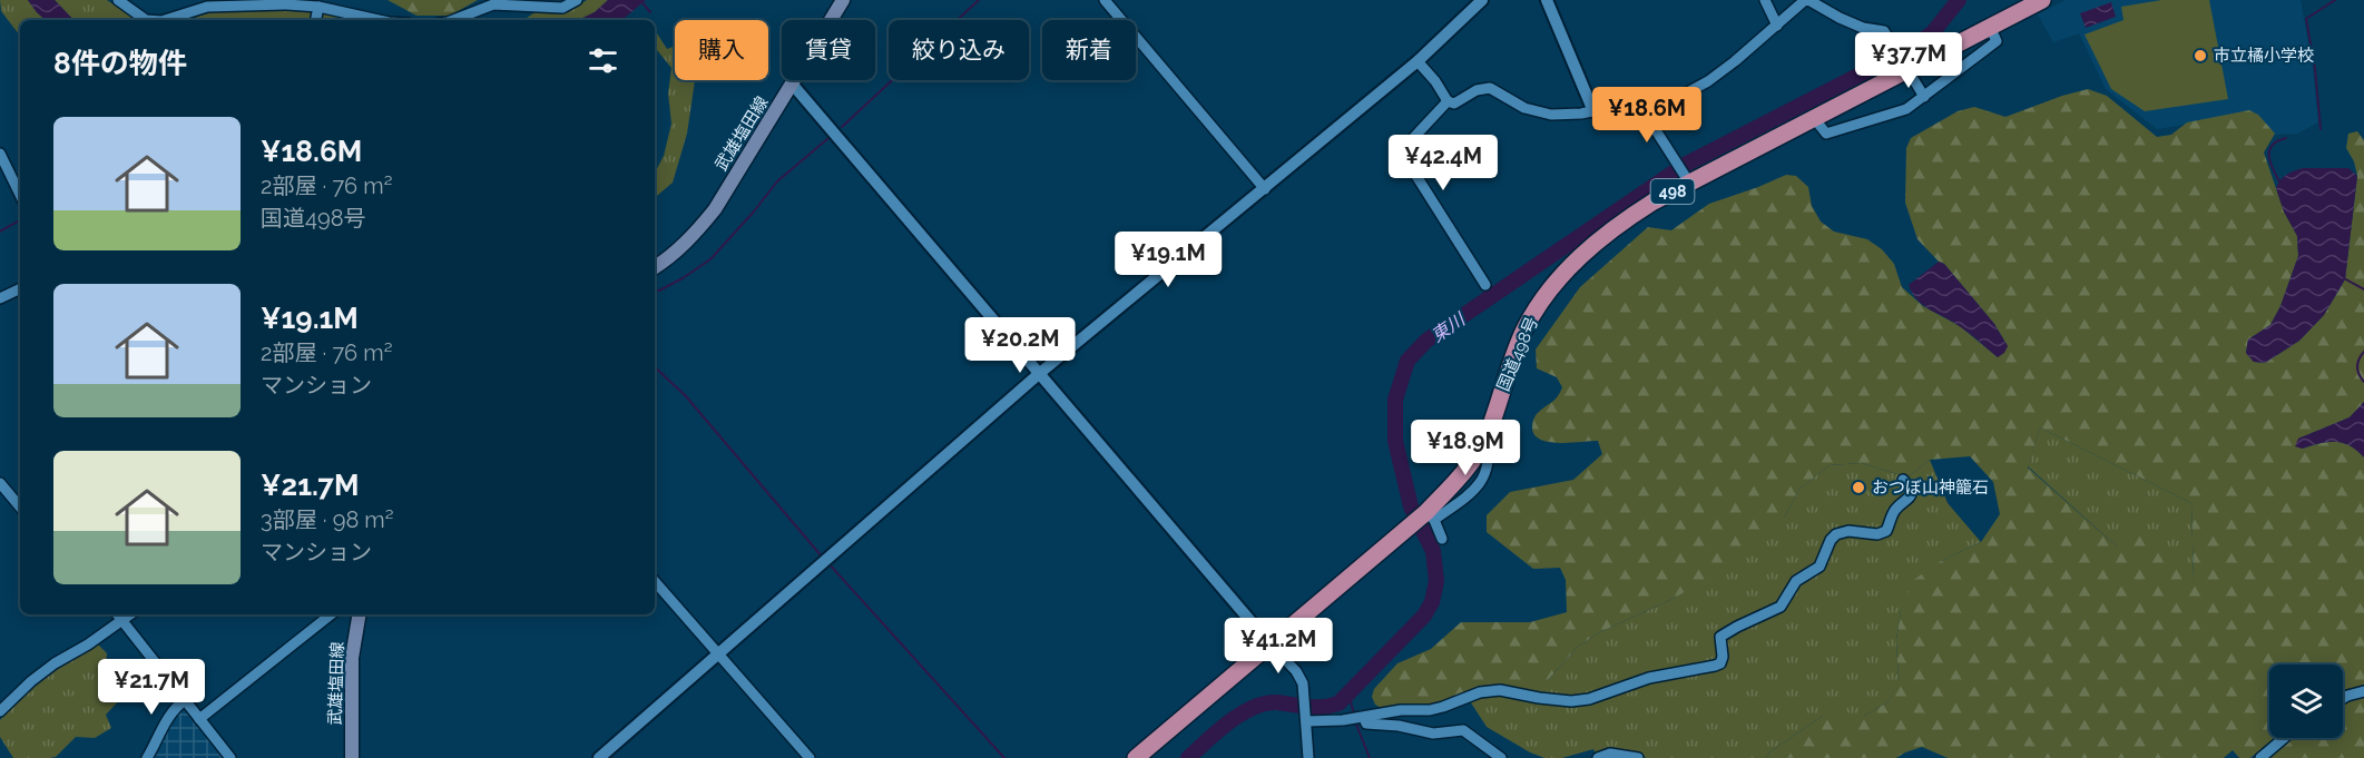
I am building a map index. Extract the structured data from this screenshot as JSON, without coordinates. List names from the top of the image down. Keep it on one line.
{"streets":{"highway":["498","国道498号"],"main road":["武雄塩田線"]},"water":["東川"],"places":["市立橘小学校","おつぼ山神籠石"],"page":{"chip":["購入","賃貸","絞り込み","新着"],"heading":"8件の物件","price":["¥37.7M","¥18.6M","¥42.4M","¥19.1M","¥20.2M","¥18.9M","¥41.2M","¥21.7M"],"list":[{"name":"¥18.6M","note":"2部屋 · 76 m² · 国道498号"},{"name":"¥19.1M","note":"2部屋 · 76 m² · マンション"},{"name":"¥21.7M","note":"3部屋 · 98 m² · マンション"}]}}
